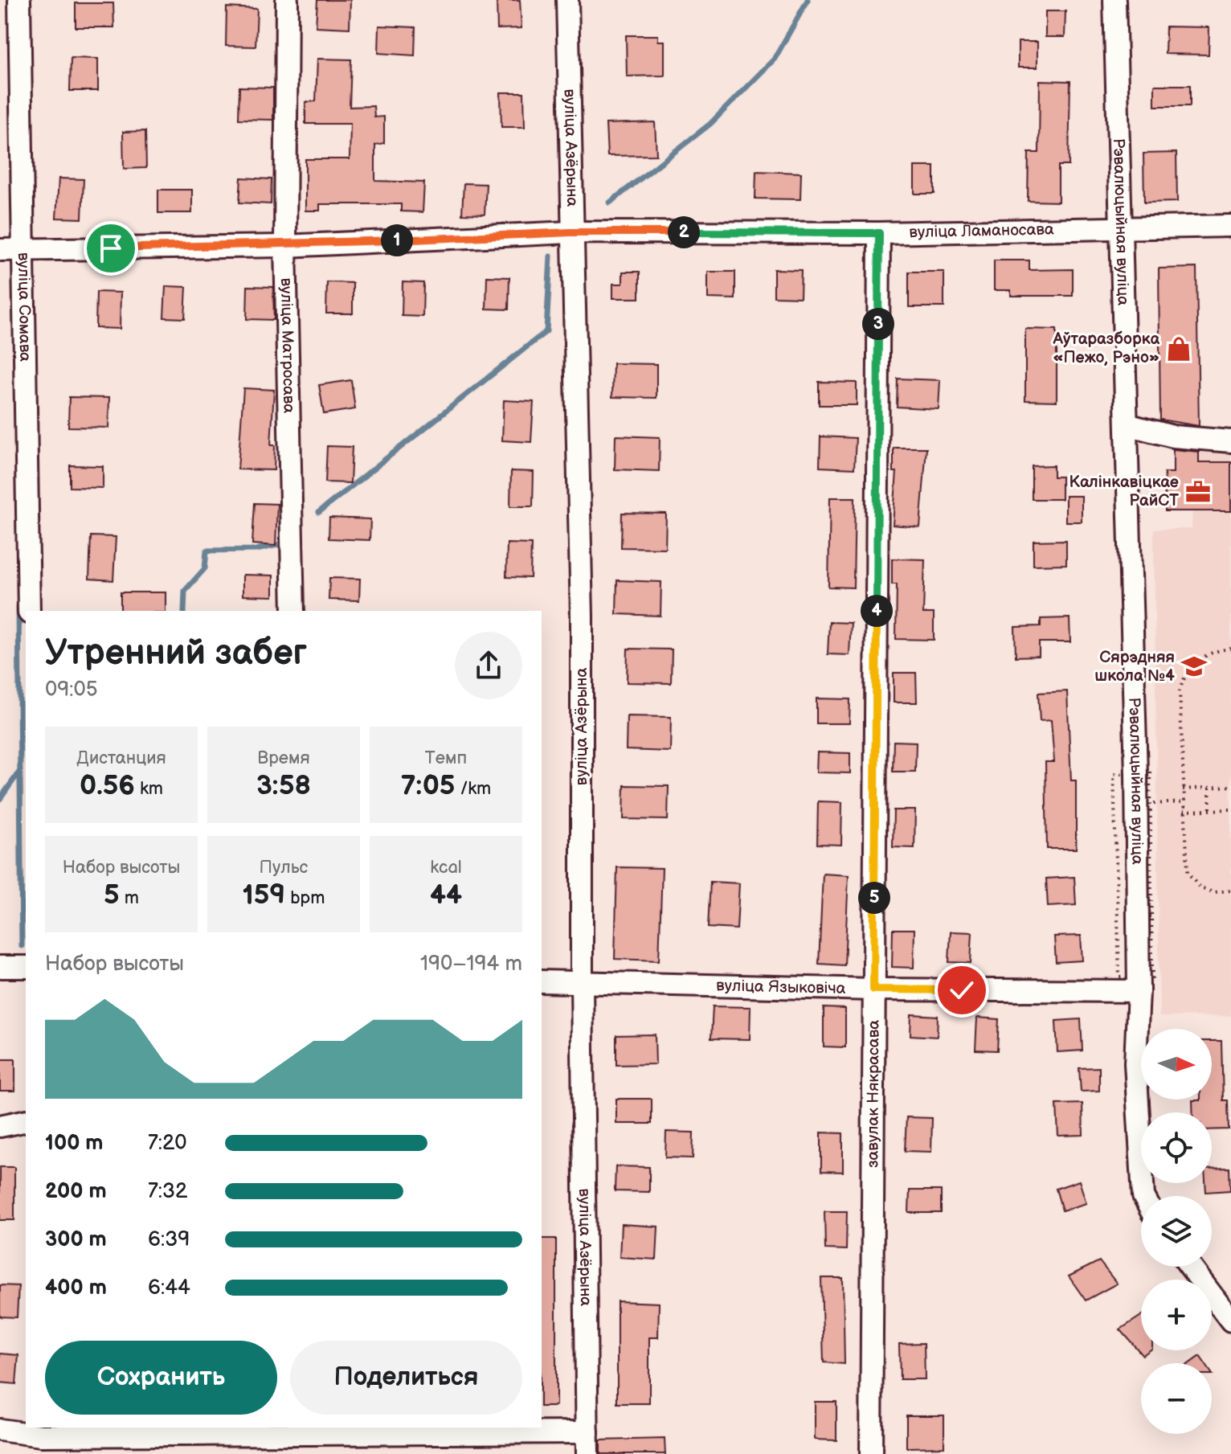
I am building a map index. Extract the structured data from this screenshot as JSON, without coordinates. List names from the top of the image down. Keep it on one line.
{"streets":{"street":["вуліца Азёрына","Рэвалюцыйная вуліца","вуліца Ламаносава","вуліца Сомава","вуліца Матросава","вуліца Языковіча","завулак Някрасава"]},"crossings":[["вуліца Азёрына","вуліца Ламаносава"],["вуліца Азёрына","вуліца Языковіча"],["Рэвалюцыйная вуліца","вуліца Ламаносава"],["Рэвалюцыйная вуліца","вуліца Языковіча"],["вуліца Ламаносава","вуліца Сомава"],["вуліца Ламаносава","вуліца Матросава"],["вуліца Ламаносава","завулак Някрасава"],["вуліца Языковіча","завулак Някрасава"]],"places":{"shop":["Аўтаразборка «Пежо, Рэно»"],"office":["Калінкавіцкае РайСТ"],"school or university":["Сярэдняя школа №4"]},"north":"right","page":{"pins":["2","1","3","4","5"],"heading":["Утренний забег","09:05"],"stats":[["Дистанция","0.56 km"],["Время","3:58"],["Темп","7:05 /km"],["Набор высоты","5 m"],["Пульс","159 bpm"],["kcal","44"]],"chart":["Набор высоты","190–194 m"],"map_buttons":["+","−"],"list":[{"name":"100 m","note":"7:20"},{"name":"200 m","note":"7:32"},{"name":"300 m","note":"6:39"},{"name":"400 m","note":"6:44"}],"buttons":["Сохранить","Поделиться"]}}
